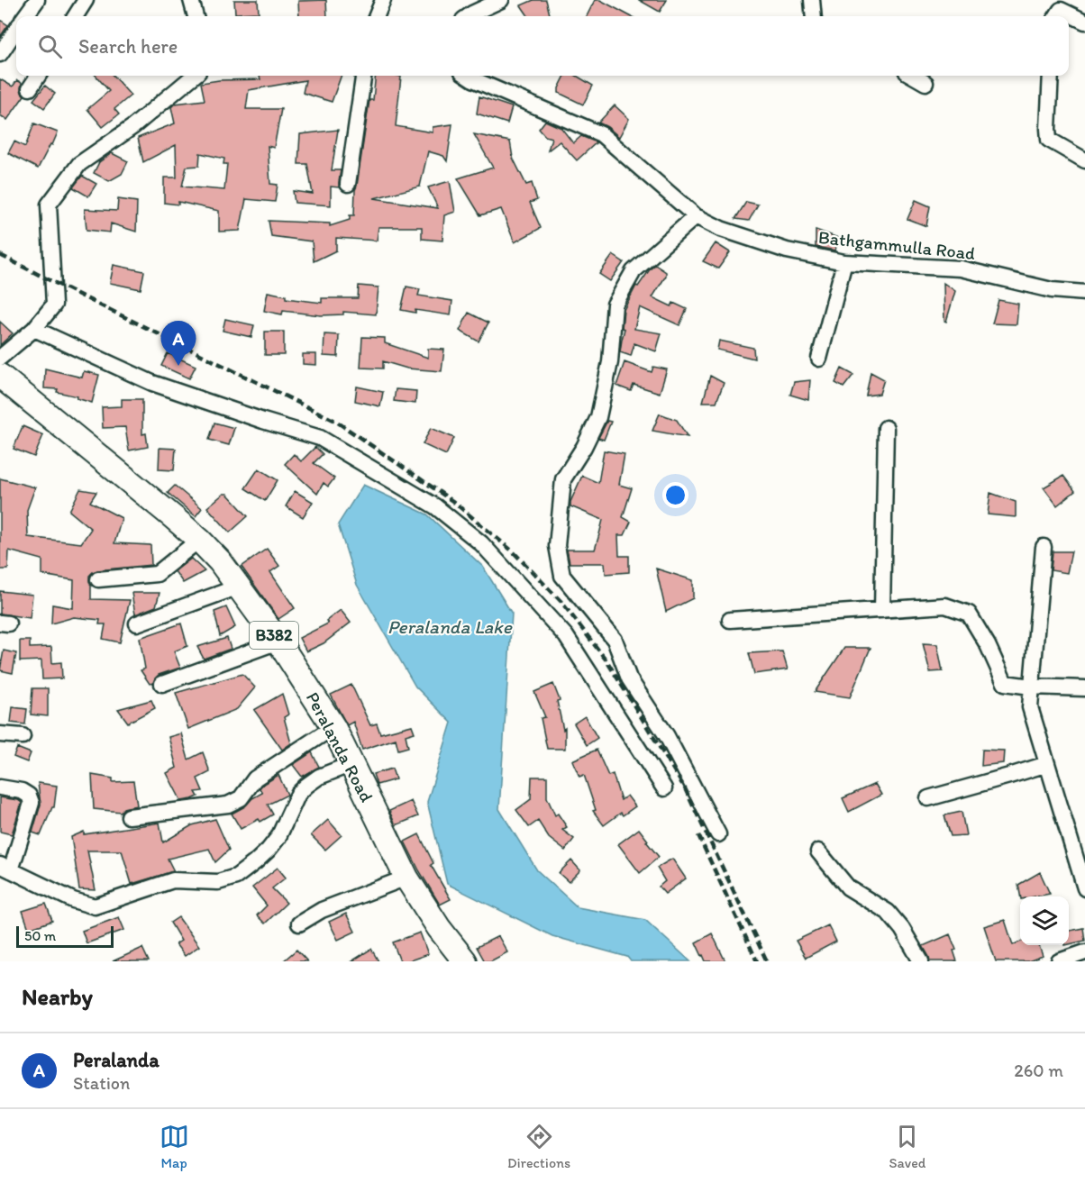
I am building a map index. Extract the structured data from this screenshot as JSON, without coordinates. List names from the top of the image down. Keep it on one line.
{"streets":{"main road":["B382","Peralanda Road"],"street":["Bathgammulla Road"]},"water":["Peralanda Lake"],"scale_bar":"50 m","page":{"search":"Search here","pins":"A","scale":"50 m","heading":"Nearby","list":[{"mark":"A","name":"Peralanda","note":"Station","value":"260 m"}],"nav":["Map","Directions","Saved"]}}
